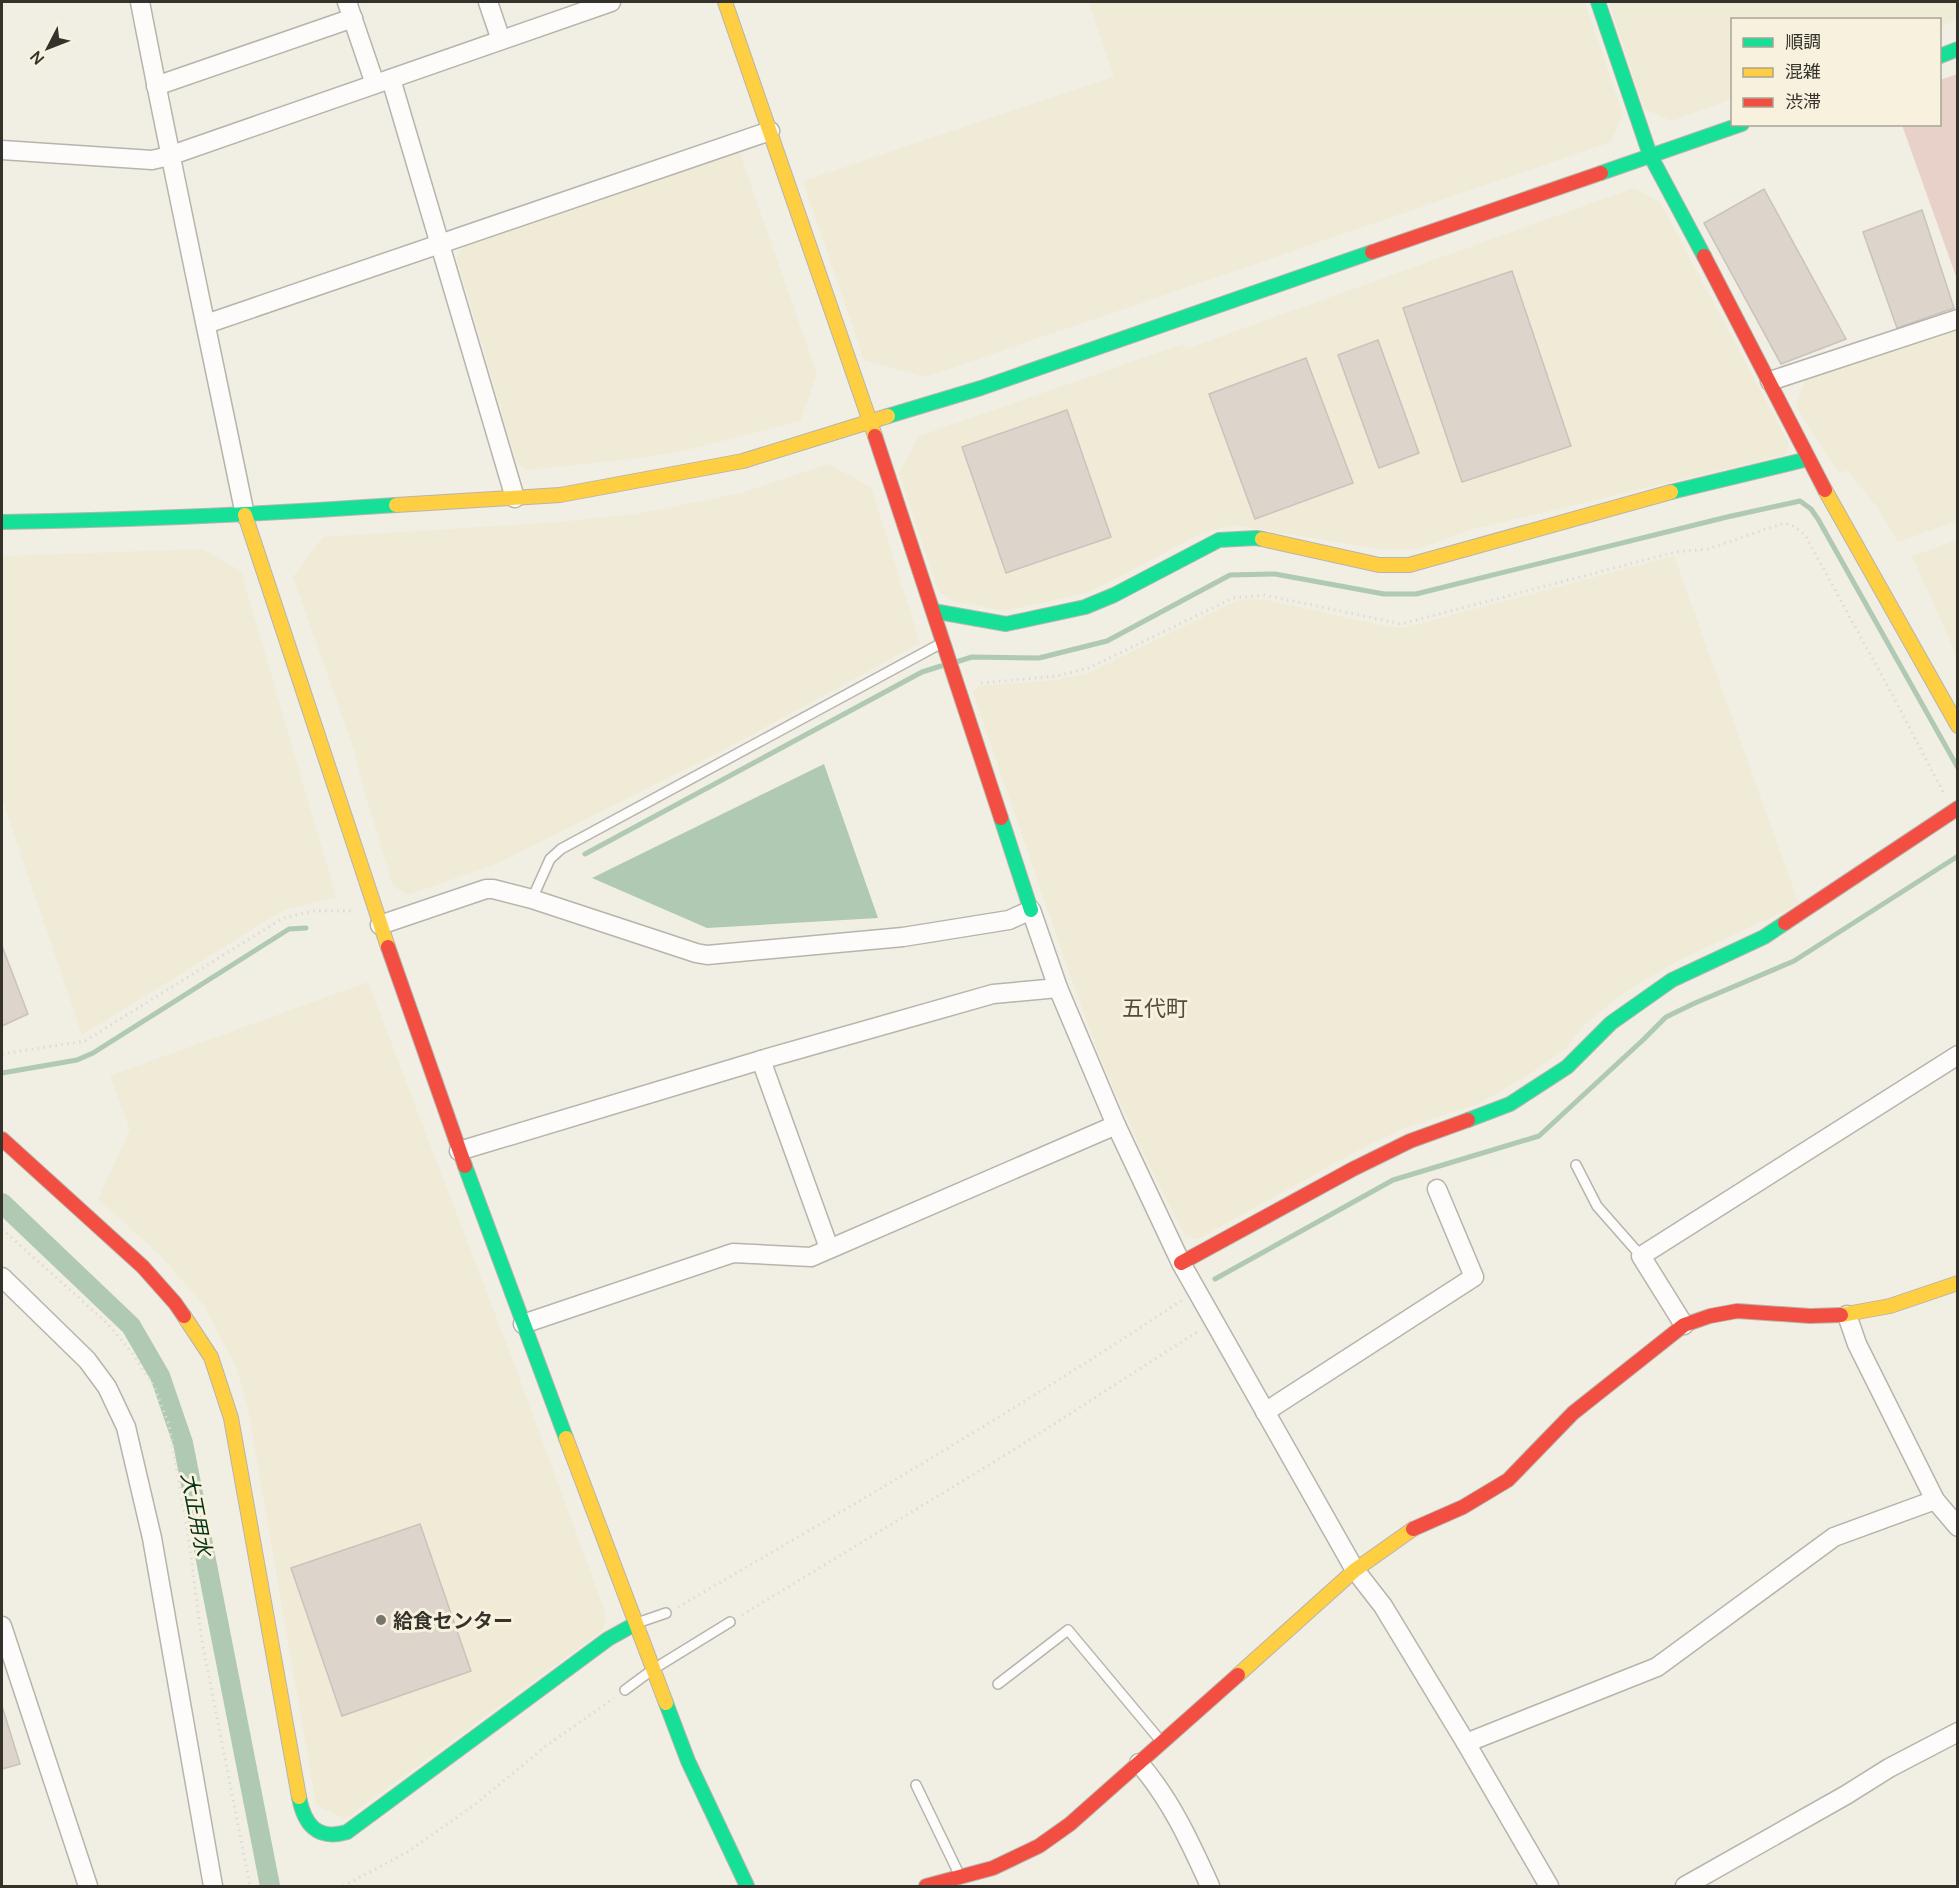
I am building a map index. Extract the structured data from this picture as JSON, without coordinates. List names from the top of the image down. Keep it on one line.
{"districts":["五代町"],"water":["大正用水"],"places":["給食センター"],"legend":["順調","混雑","渋滞"],"north":"bottom left"}
